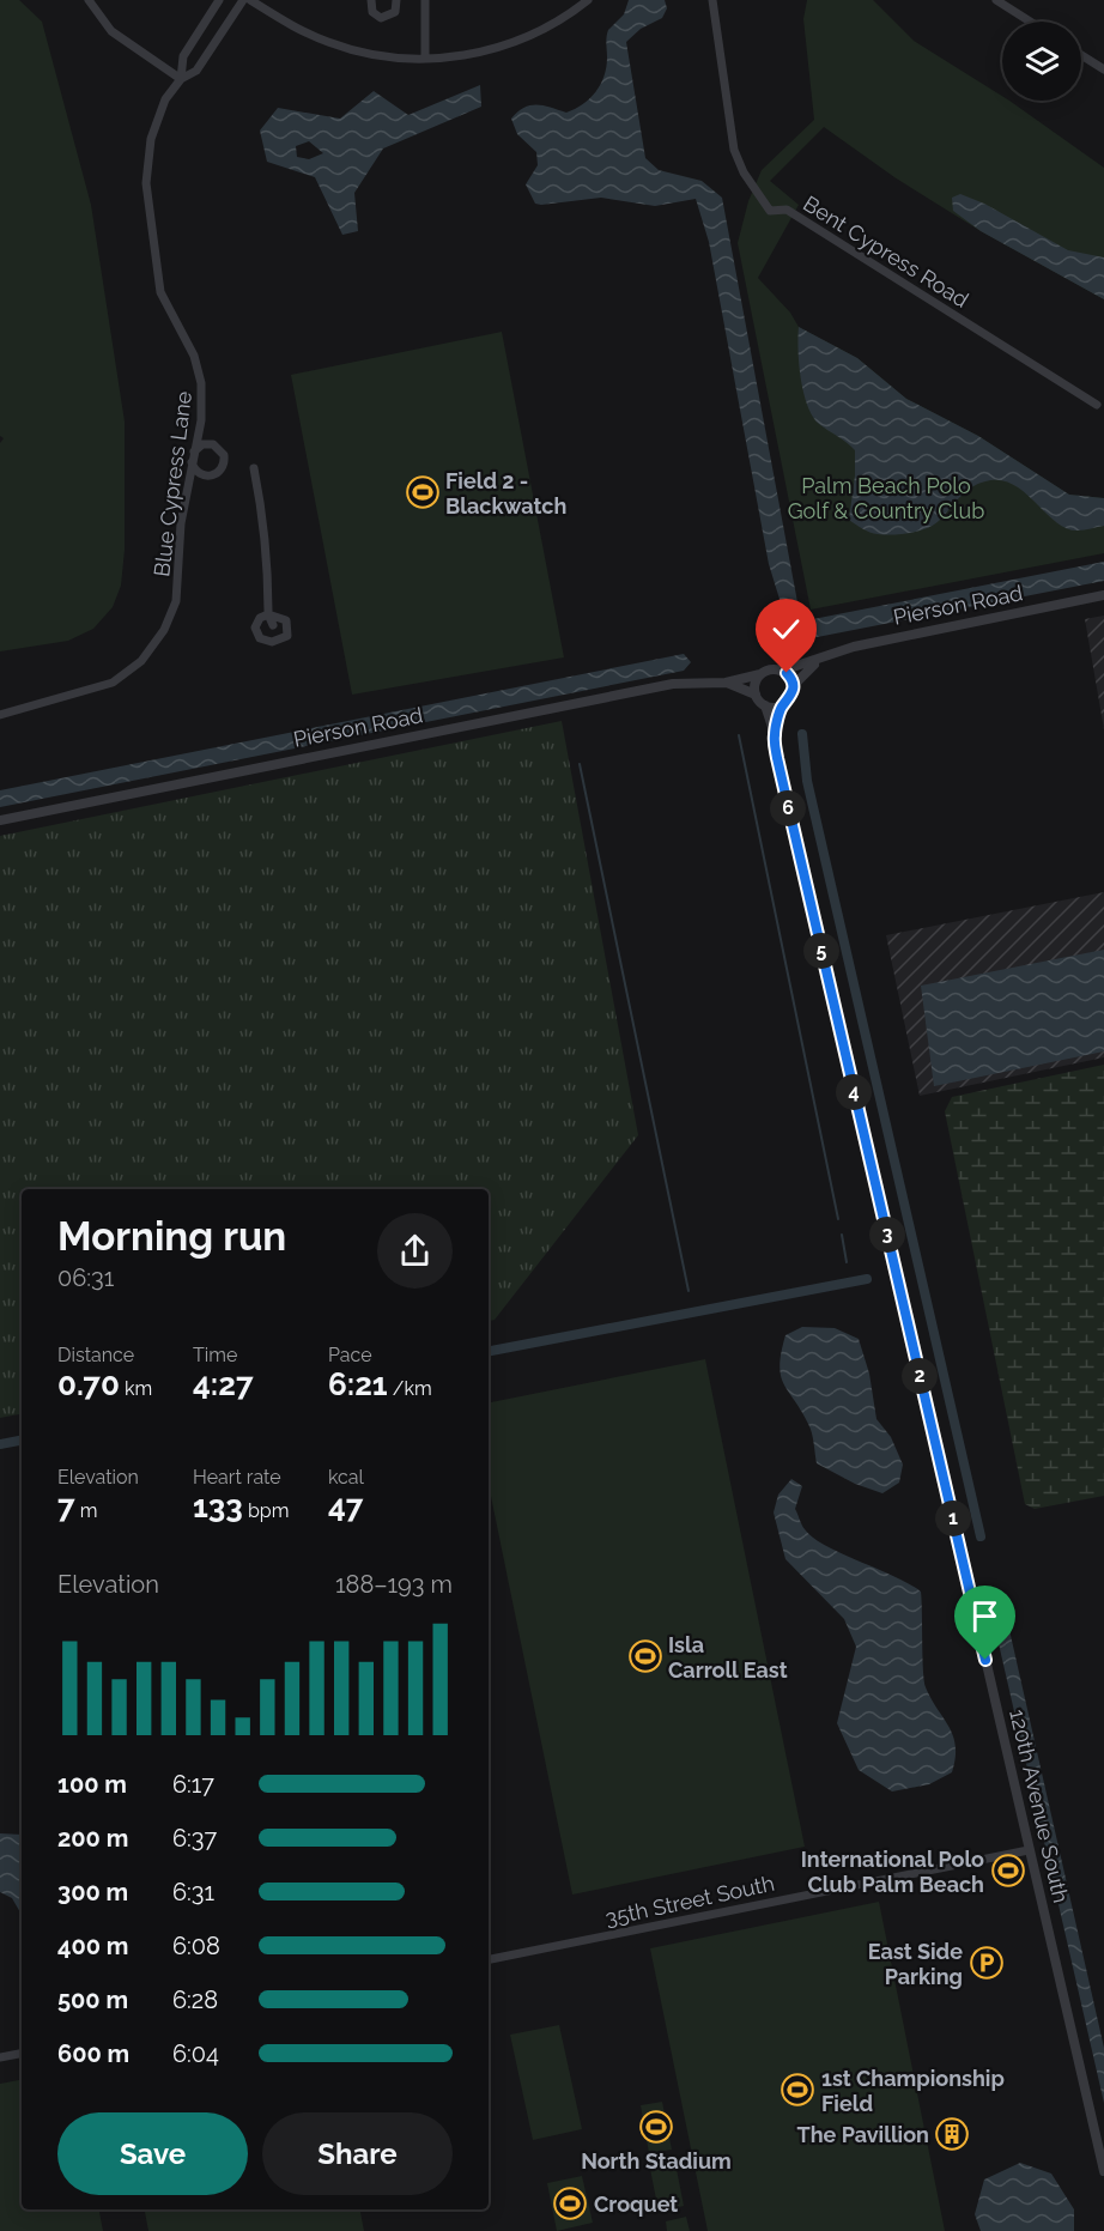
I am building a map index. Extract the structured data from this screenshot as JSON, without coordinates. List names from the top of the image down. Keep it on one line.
{"streets":{"street":["Bent Cypress Road","Blue Cypress Lane","Pierson Road","120th Avenue South","35th Street South"]},"crossings":[["Pierson Road","120th Avenue South"],["120th Avenue South","35th Street South"]],"parks":["Palm Beach Polo Golf & Country Club"],"places":{"sports":["Field 2 - Blackwatch","Isla Carroll East","International Polo Club Palm Beach","1st Championship Field","North Stadium","Croquet"],"parking":["East Side Parking"],"building":["The Pavillion"]},"page":{"pins":["6","5","4","3","2","1"],"heading":["Morning run","06:31"],"stats":[["Distance","0.70 km"],["Time","4:27"],["Pace","6:21 /km"],["Elevation","7 m"],["Heart rate","133 bpm"],["kcal","47"]],"chart":["Elevation","188–193 m"],"list":[{"name":"100 m","note":"6:17"},{"name":"200 m","note":"6:37"},{"name":"300 m","note":"6:31"},{"name":"400 m","note":"6:08"},{"name":"500 m","note":"6:28"},{"name":"600 m","note":"6:04"}],"buttons":["Save","Share"]}}
